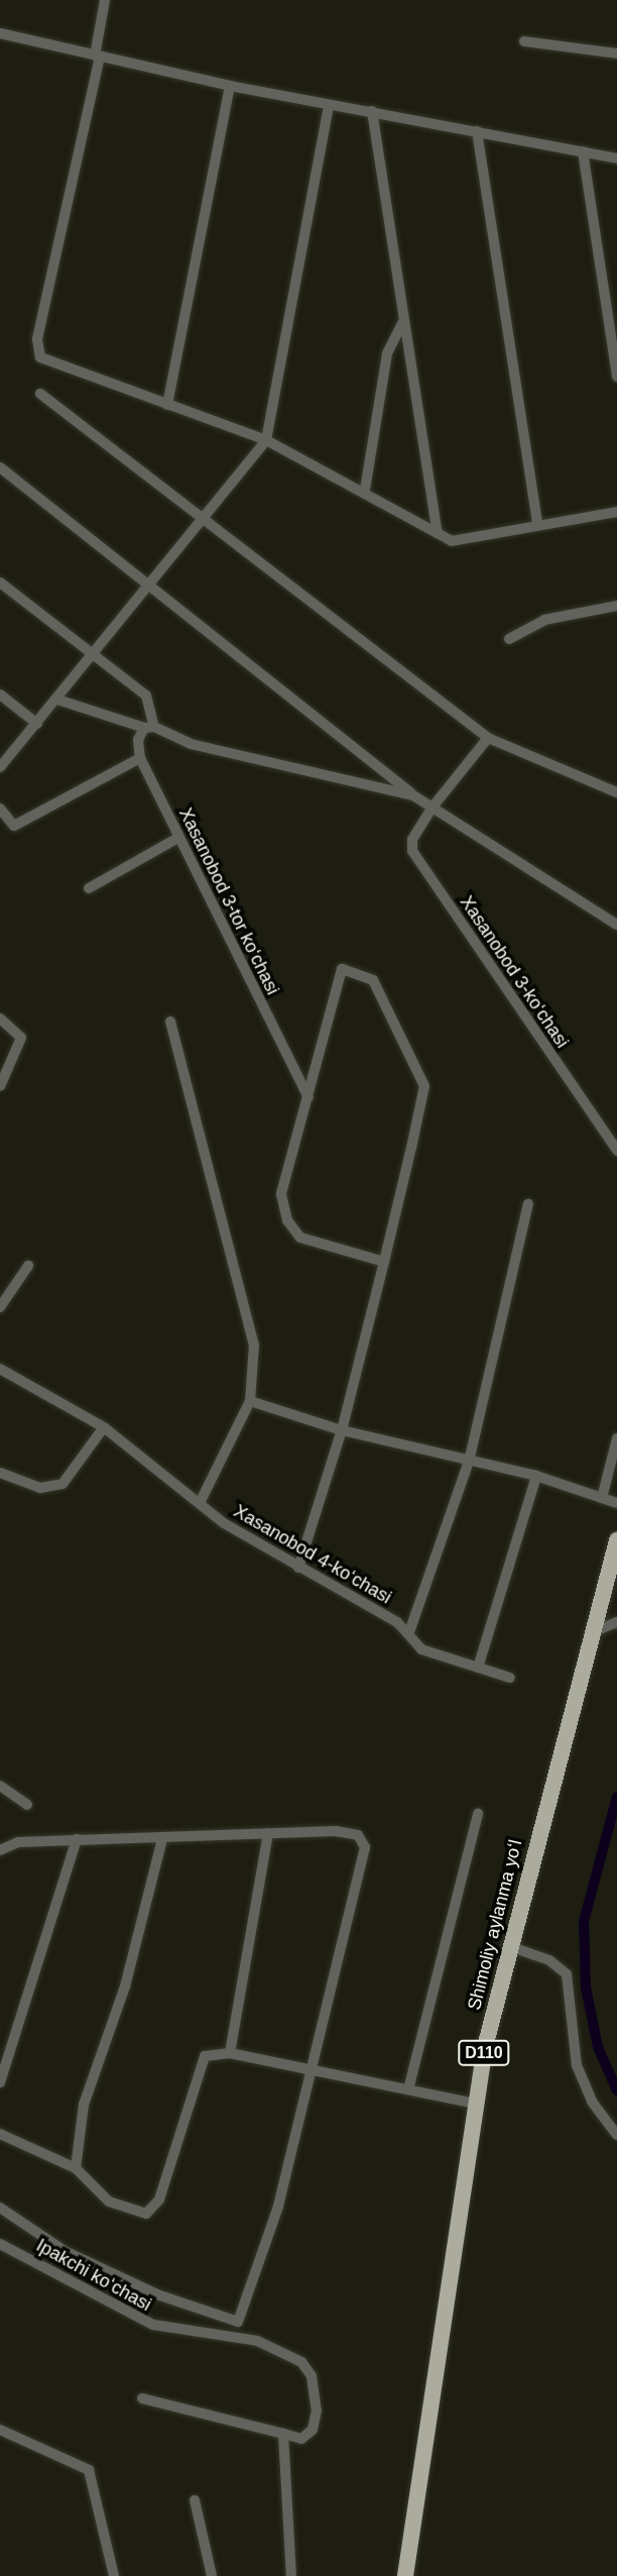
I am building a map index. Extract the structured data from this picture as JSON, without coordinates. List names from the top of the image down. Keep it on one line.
{"streets":{"main road":["Shimoliy aylanma yoʻl","D110"],"street":["Xasanobod 3-tor koʻchasi","Xasanobod 3-koʻchasi","Xasanobod 4-koʻchasi","Ipakchi koʻchasi"]}}
